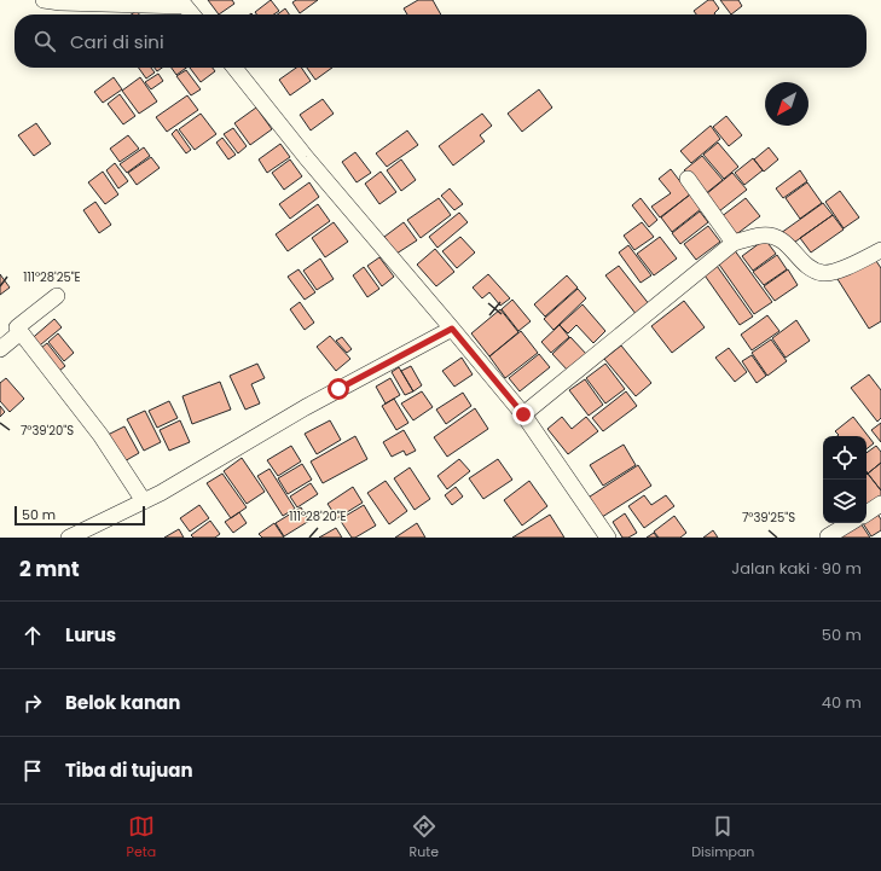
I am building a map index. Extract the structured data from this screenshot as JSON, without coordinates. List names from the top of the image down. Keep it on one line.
{"scale_bar":"50 m","north":"bottom left","page":{"search":"Cari di sini","scale":"50 m","heading":["2 mnt","Jalan kaki · 90 m"],"list":[["Lurus","50 m"],["Belok kanan","40 m"],"Tiba di tujuan"],"nav":["Peta","Rute","Disimpan"]},"coordinates":["111°28'25\"E","7°39'20\"S","111°28'20\"E","7°39'25\"S"]}
